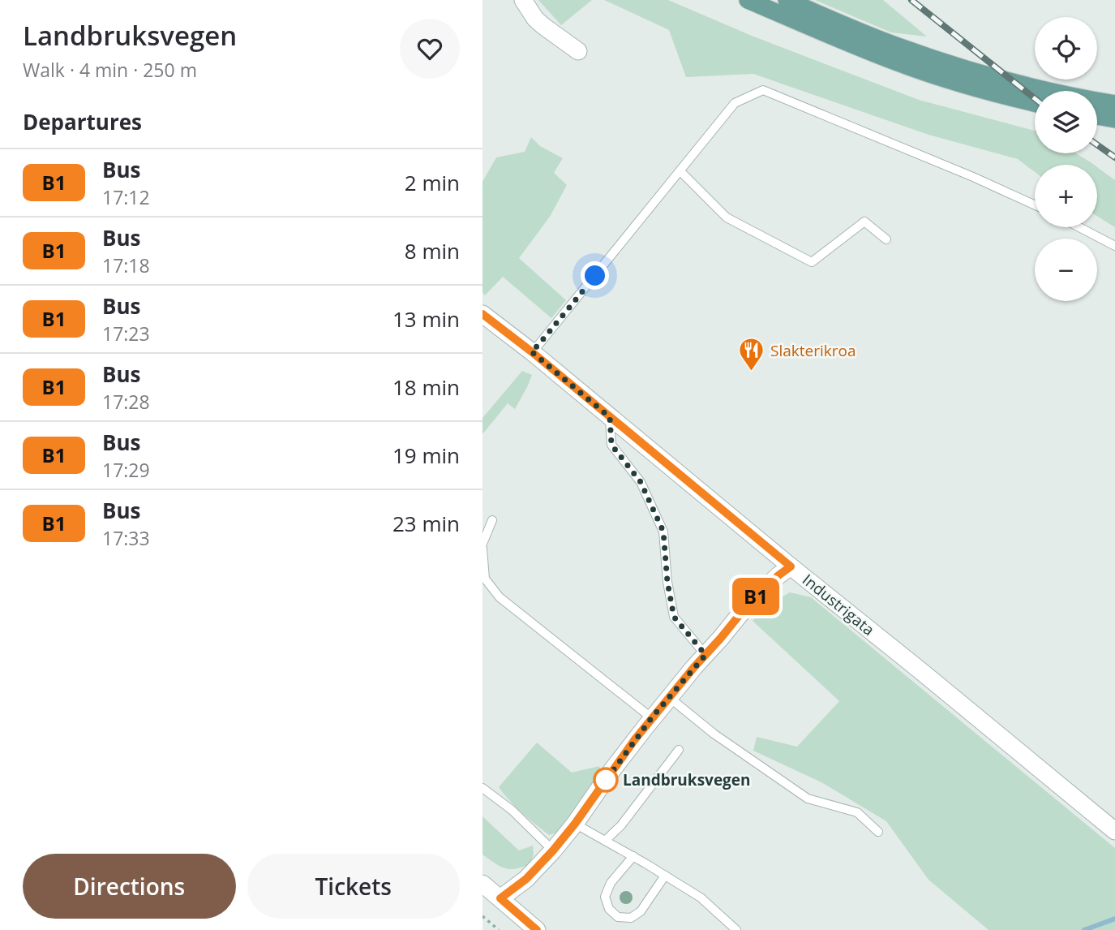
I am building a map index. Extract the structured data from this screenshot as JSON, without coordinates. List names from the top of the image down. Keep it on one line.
{"streets":{"street":["Industrigata"]},"places":{"restaurant":["Slakterikroa"],"other":["Landbruksvegen"]},"lines":["bus line B1"],"page":{"heading":[["Landbruksvegen","Walk · 4 min · 250 m"],"Departures"],"on_map":"B1","map_buttons":["+","−"],"list":[{"mark":"B1","name":"Bus","note":"17:12","value":"2 min"},{"mark":"B1","name":"Bus","note":"17:18","value":"8 min"},{"mark":"B1","name":"Bus","note":"17:23","value":"13 min"},{"mark":"B1","name":"Bus","note":"17:28","value":"18 min"},{"mark":"B1","name":"Bus","note":"17:29","value":"19 min"},{"mark":"B1","name":"Bus","note":"17:33","value":"23 min"}],"buttons":["Directions","Tickets"]}}
